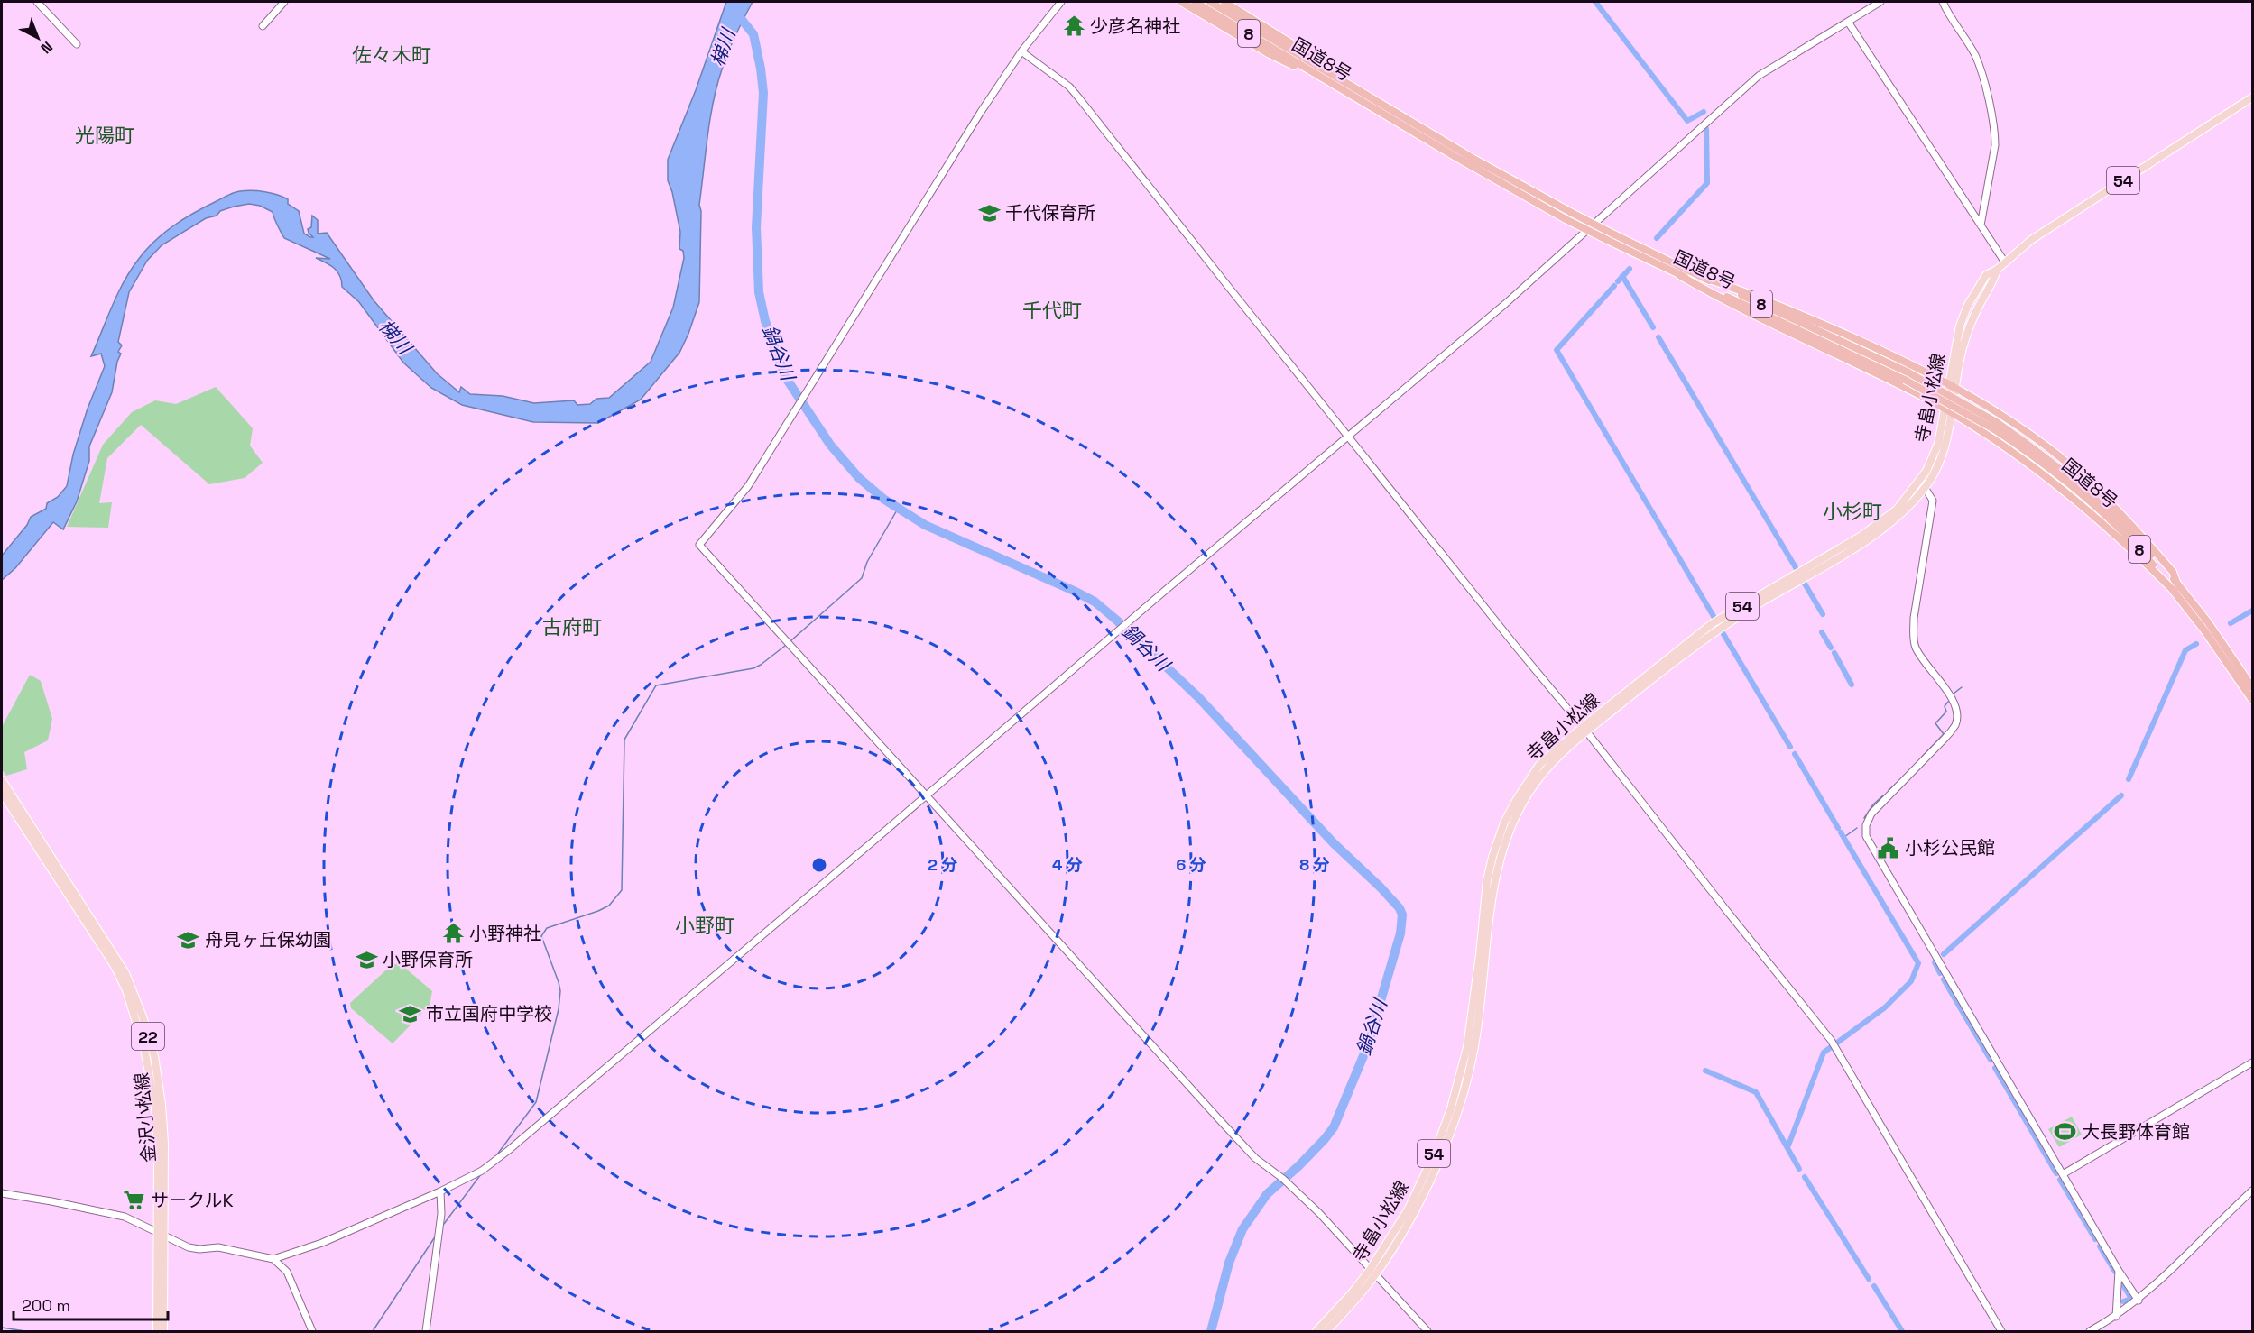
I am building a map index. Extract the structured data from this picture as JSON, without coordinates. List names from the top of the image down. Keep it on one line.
{"streets":{"highway":["8","国道8号"],"main road":["54","寺畠小松線","22","金沢小松線"]},"crossings":[["8","国道8号"],["8","寺畠小松線"]],"districts":["佐々木町","光陽町","千代町","小杉町","古府町","小野町"],"water":["梯川","鍋谷川"],"places":{"temple":["少彦名神社","小野神社"],"school or university":["千代保育所","舟見ヶ丘保幼園","小野保育所","市立国府中学校"],"public building":["小杉公民館"],"sports":["大長野体育館"],"supermarket":["サークルK"]},"scale_bar":"200 m","north":"bottom right","rings":["2 分","4 分","6 分","8 分"]}
